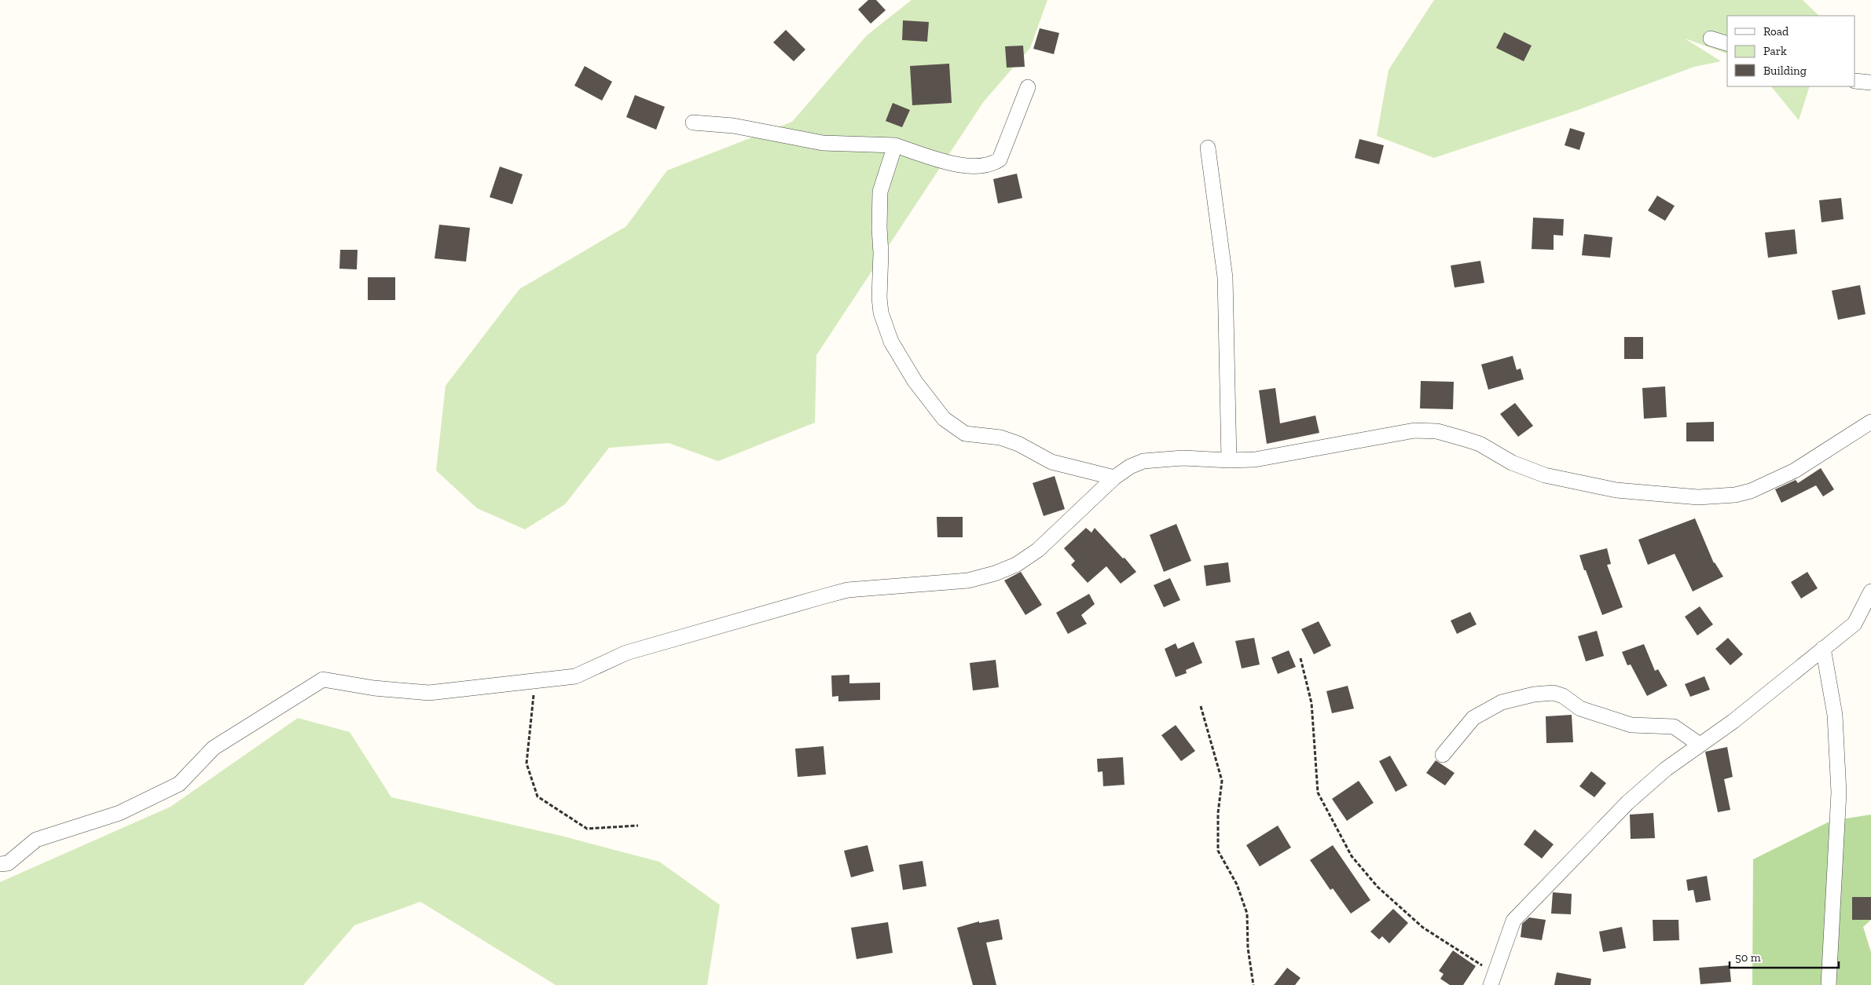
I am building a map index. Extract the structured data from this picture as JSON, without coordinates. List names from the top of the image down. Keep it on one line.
{"legend":["Road","Park","Building"],"scale_bar":"50 m"}
